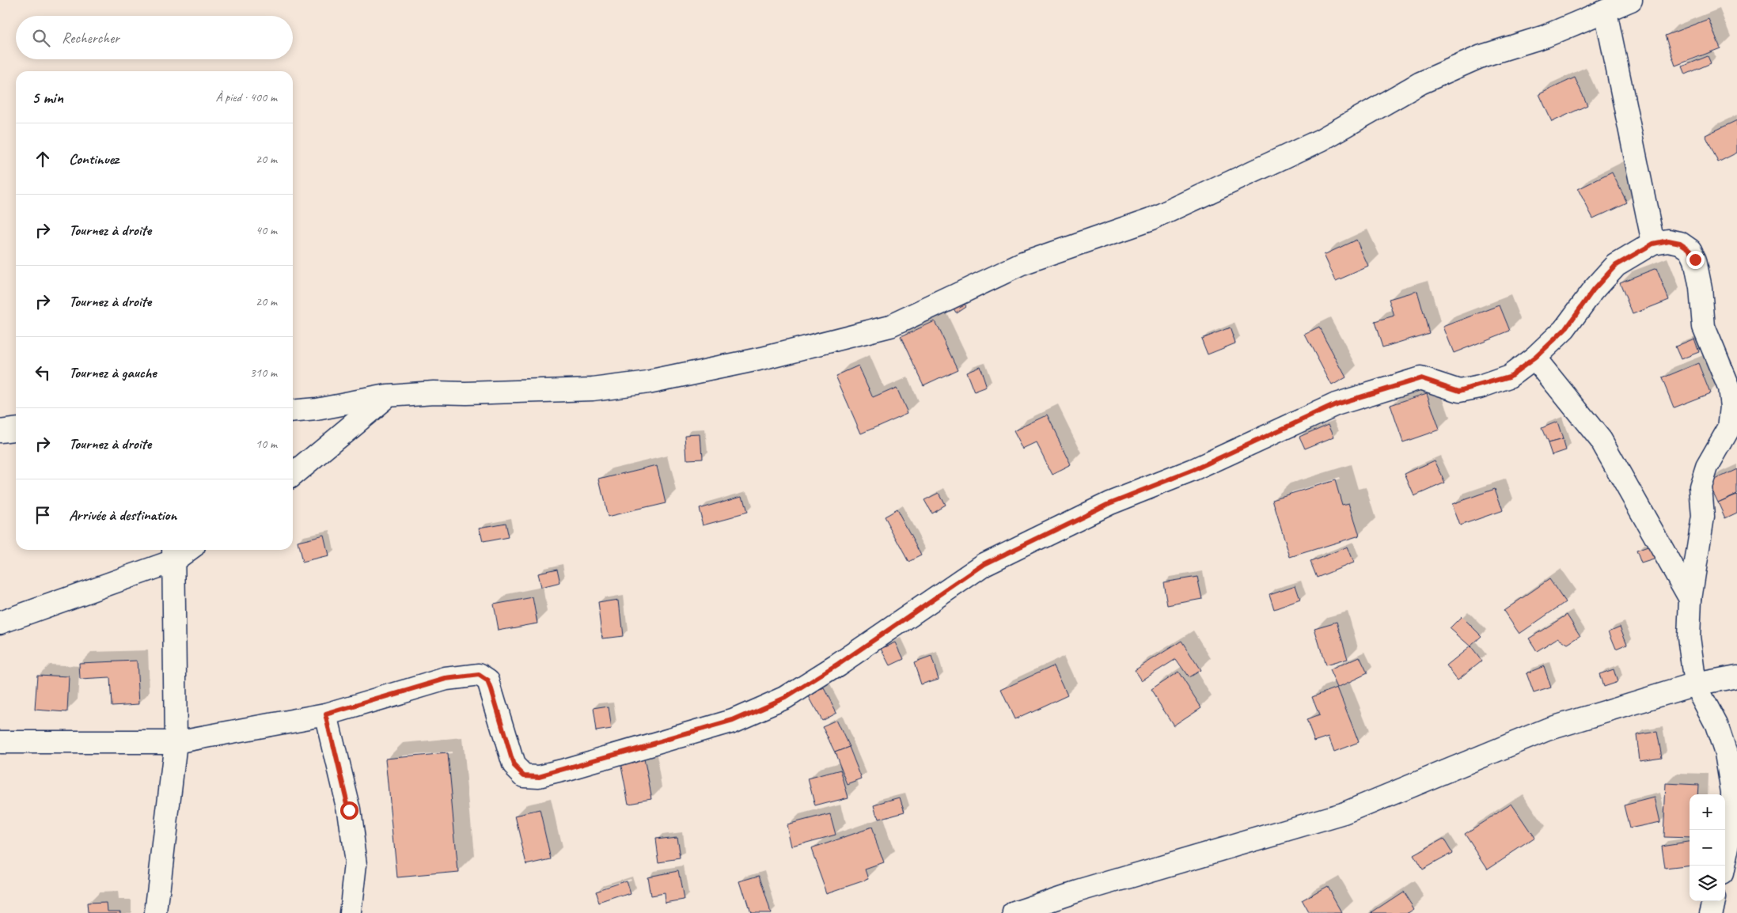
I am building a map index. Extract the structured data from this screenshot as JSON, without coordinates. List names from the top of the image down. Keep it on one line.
{"page":{"search":"Rechercher","heading":["5 min","À pied · 400 m"],"list":[["Continuez","20 m"],["Tournez à droite","40 m"],["Tournez à droite","20 m"],["Tournez à gauche","310 m"],["Tournez à droite","10 m"],"Arrivée à destination"],"map_buttons":["+","−"]}}
